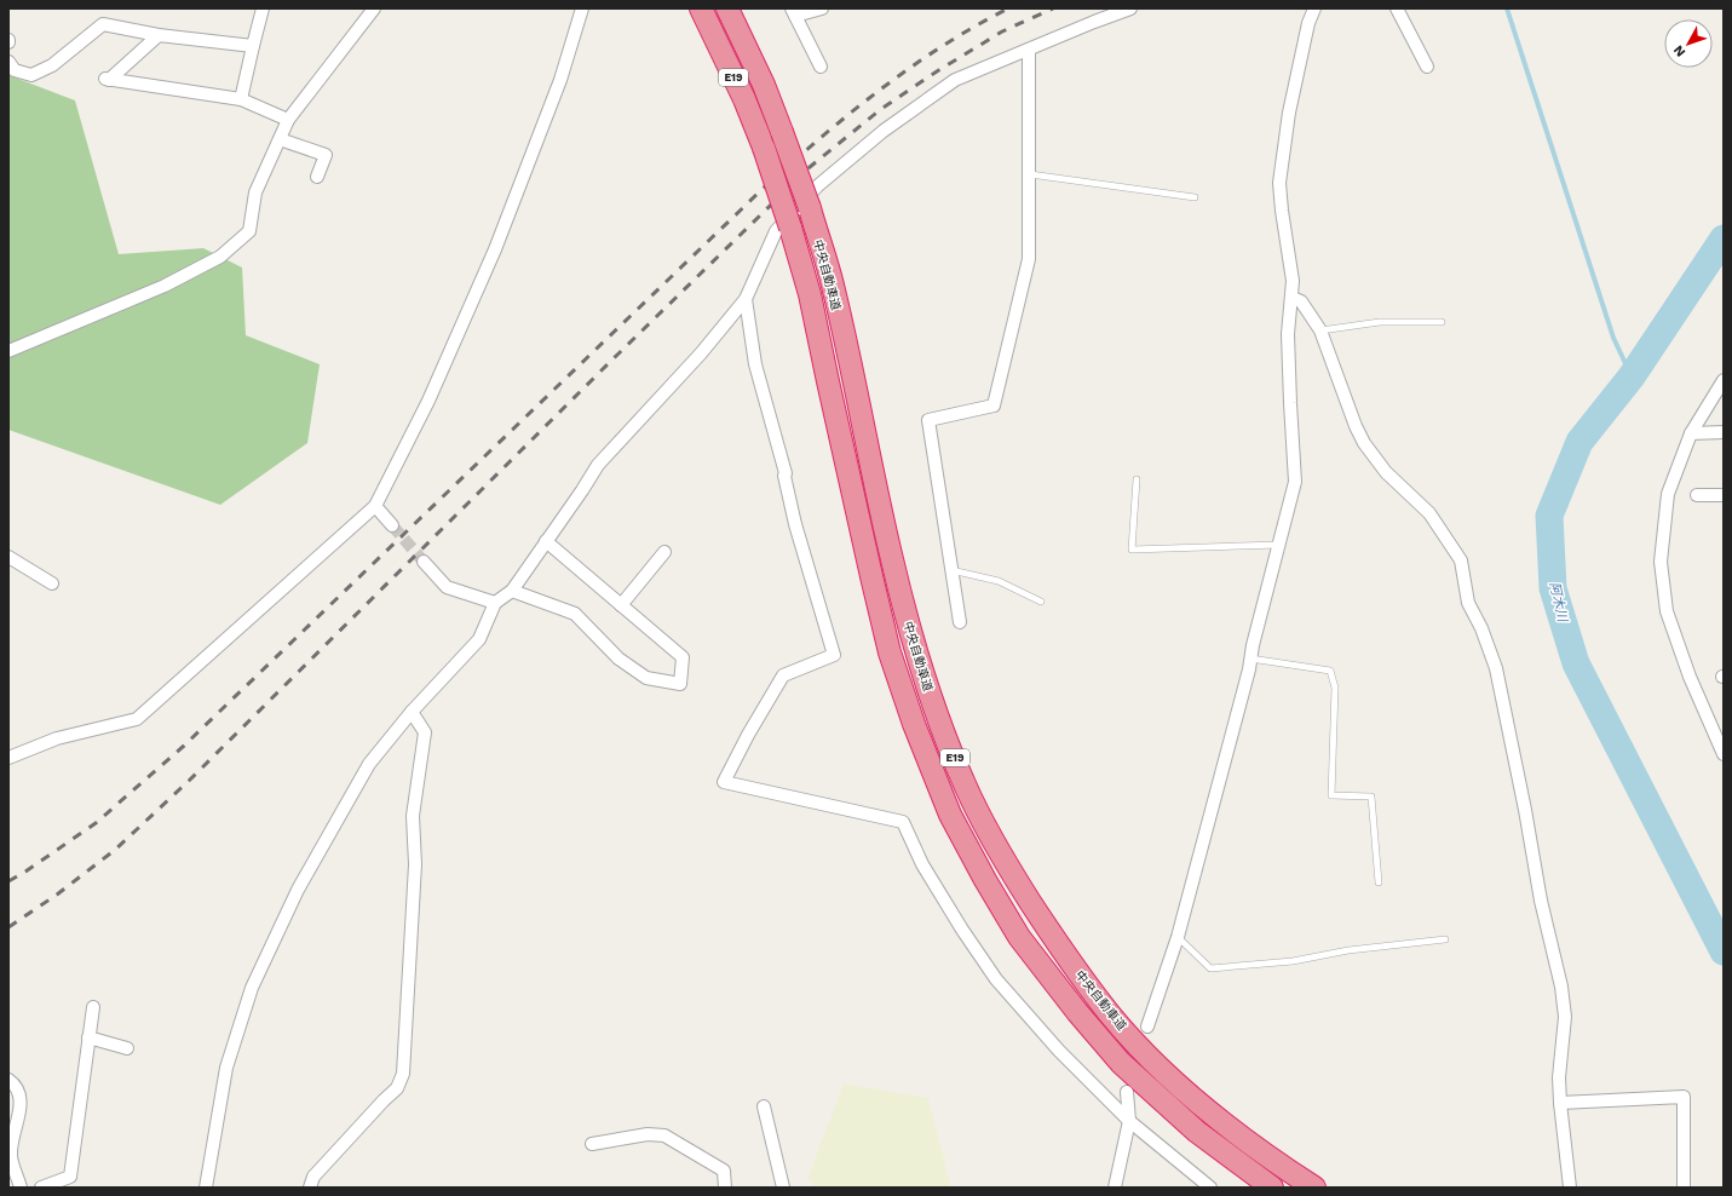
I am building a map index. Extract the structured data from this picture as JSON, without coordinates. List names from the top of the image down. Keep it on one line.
{"streets":{"highway":["E19","中央自動車道"]},"water":["阿木川"],"north":"bottom left"}
